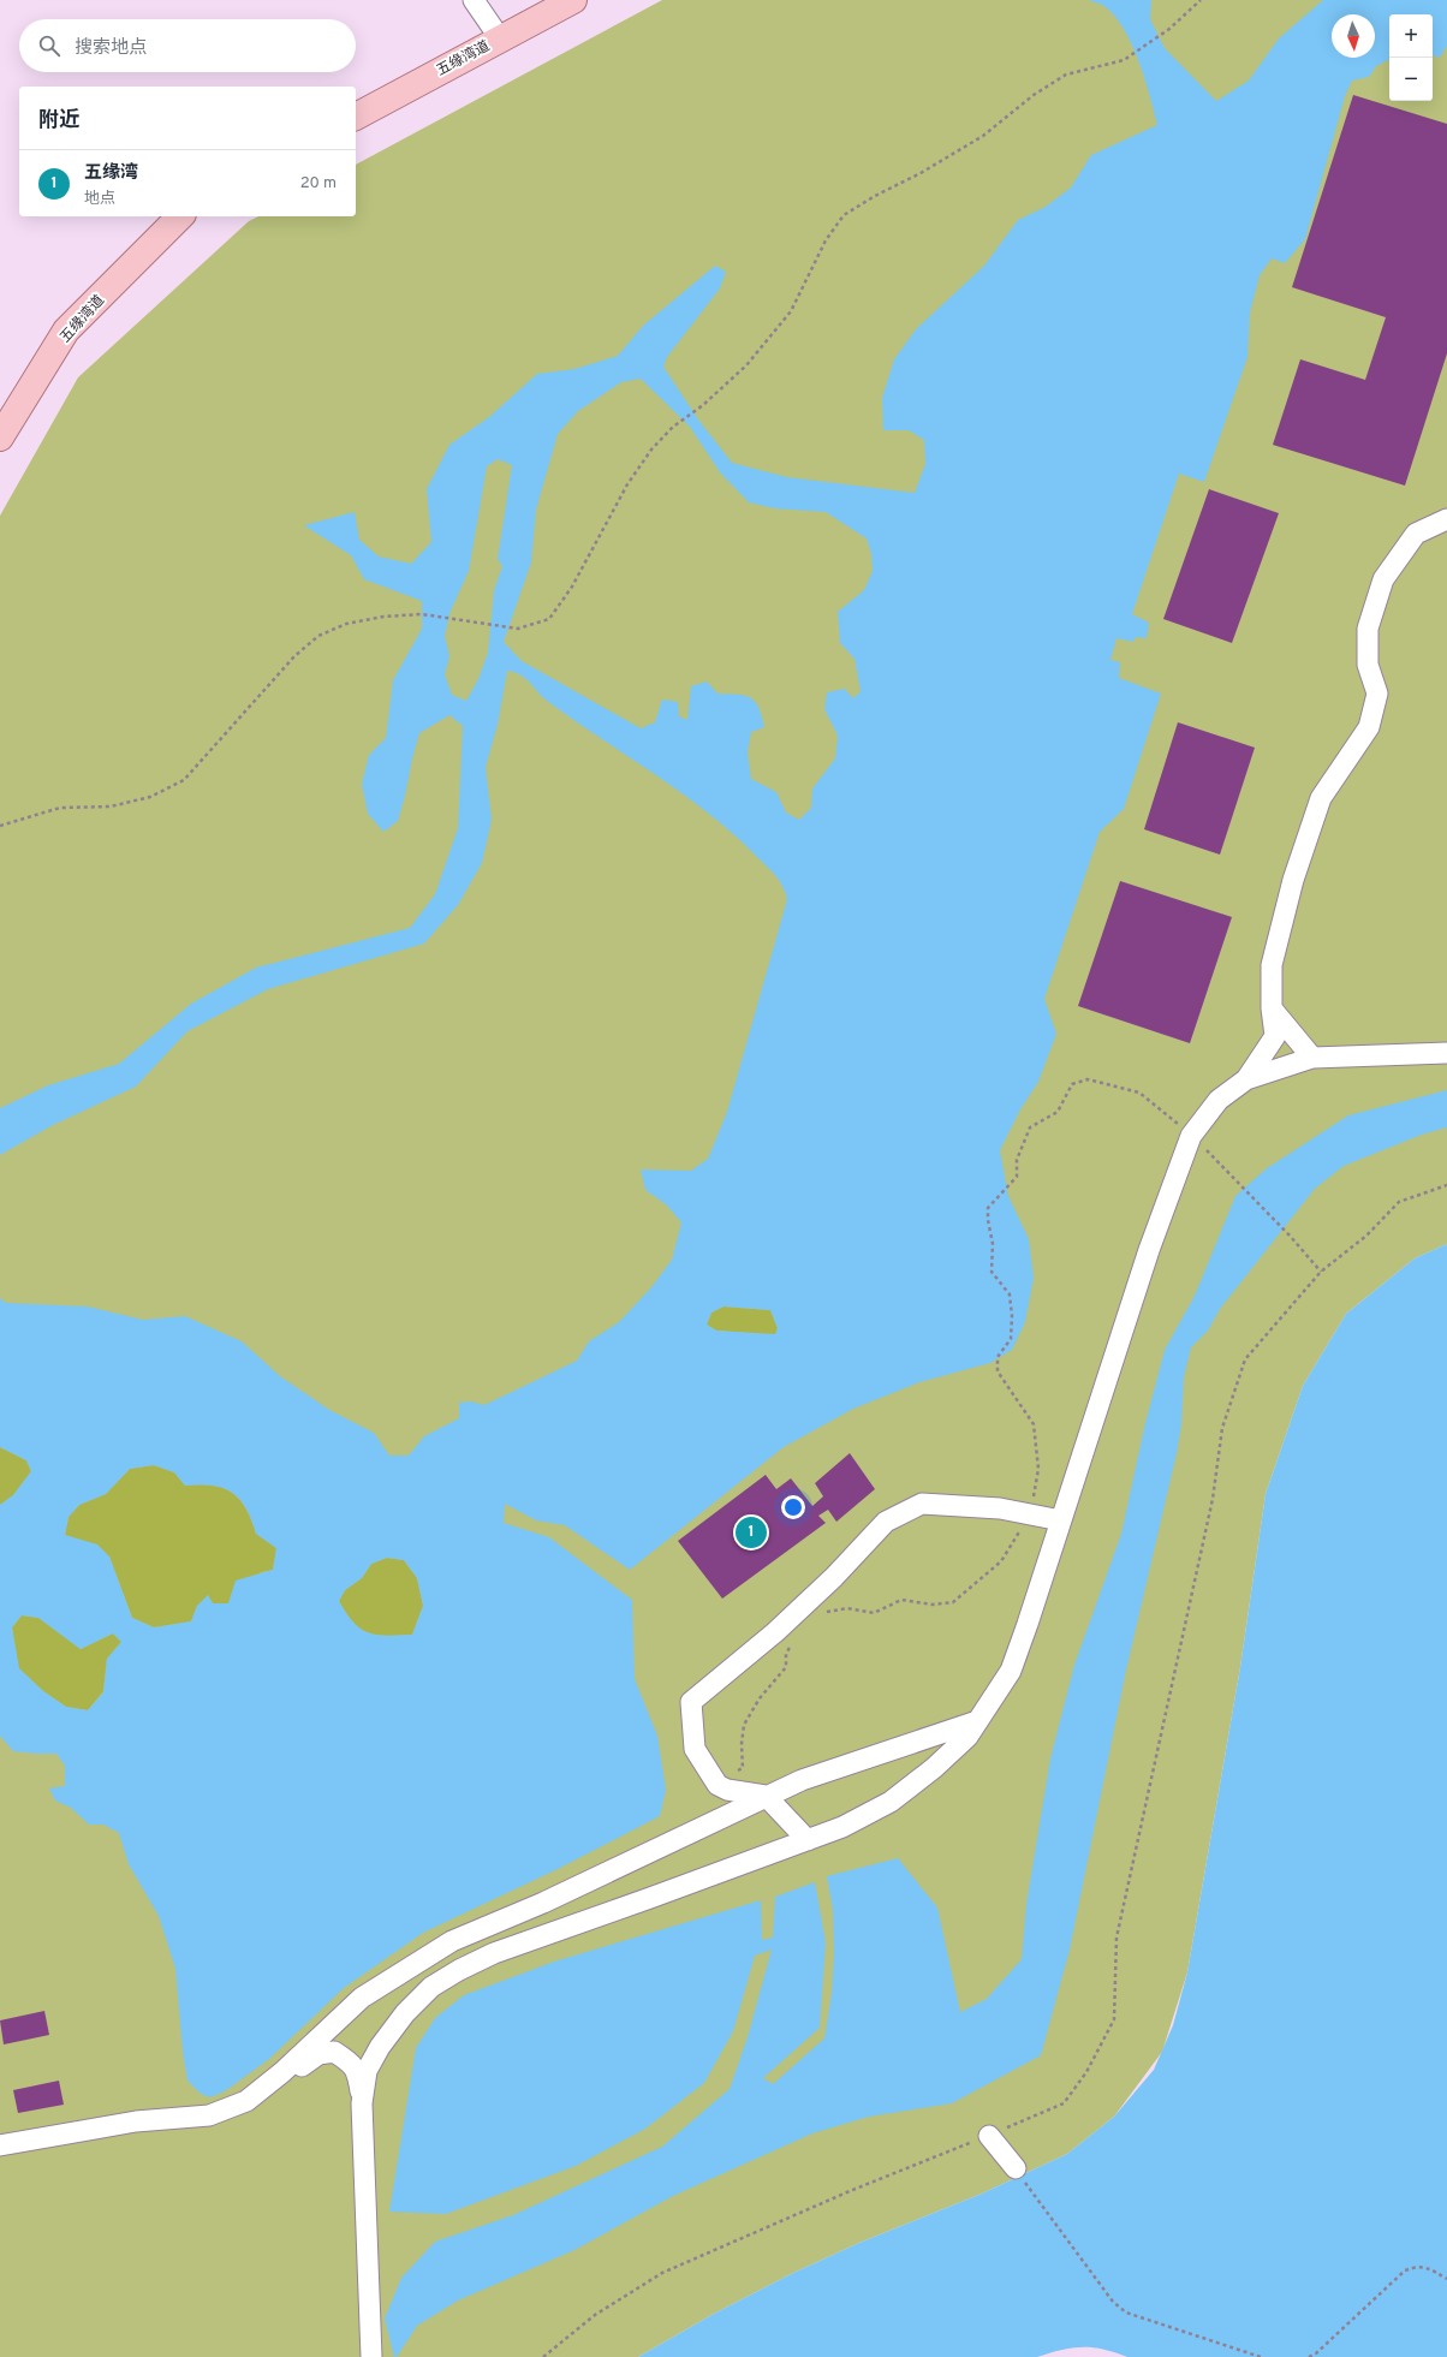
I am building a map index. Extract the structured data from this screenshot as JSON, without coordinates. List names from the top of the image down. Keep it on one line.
{"streets":{"main road":["五缘湾道"]},"north":"bottom","page":{"map_buttons":["+","−"],"search":"搜索地点","heading":"附近","list":[{"mark":"1","name":"五缘湾","note":"地点","value":"20 m"}],"pins":"1"}}
